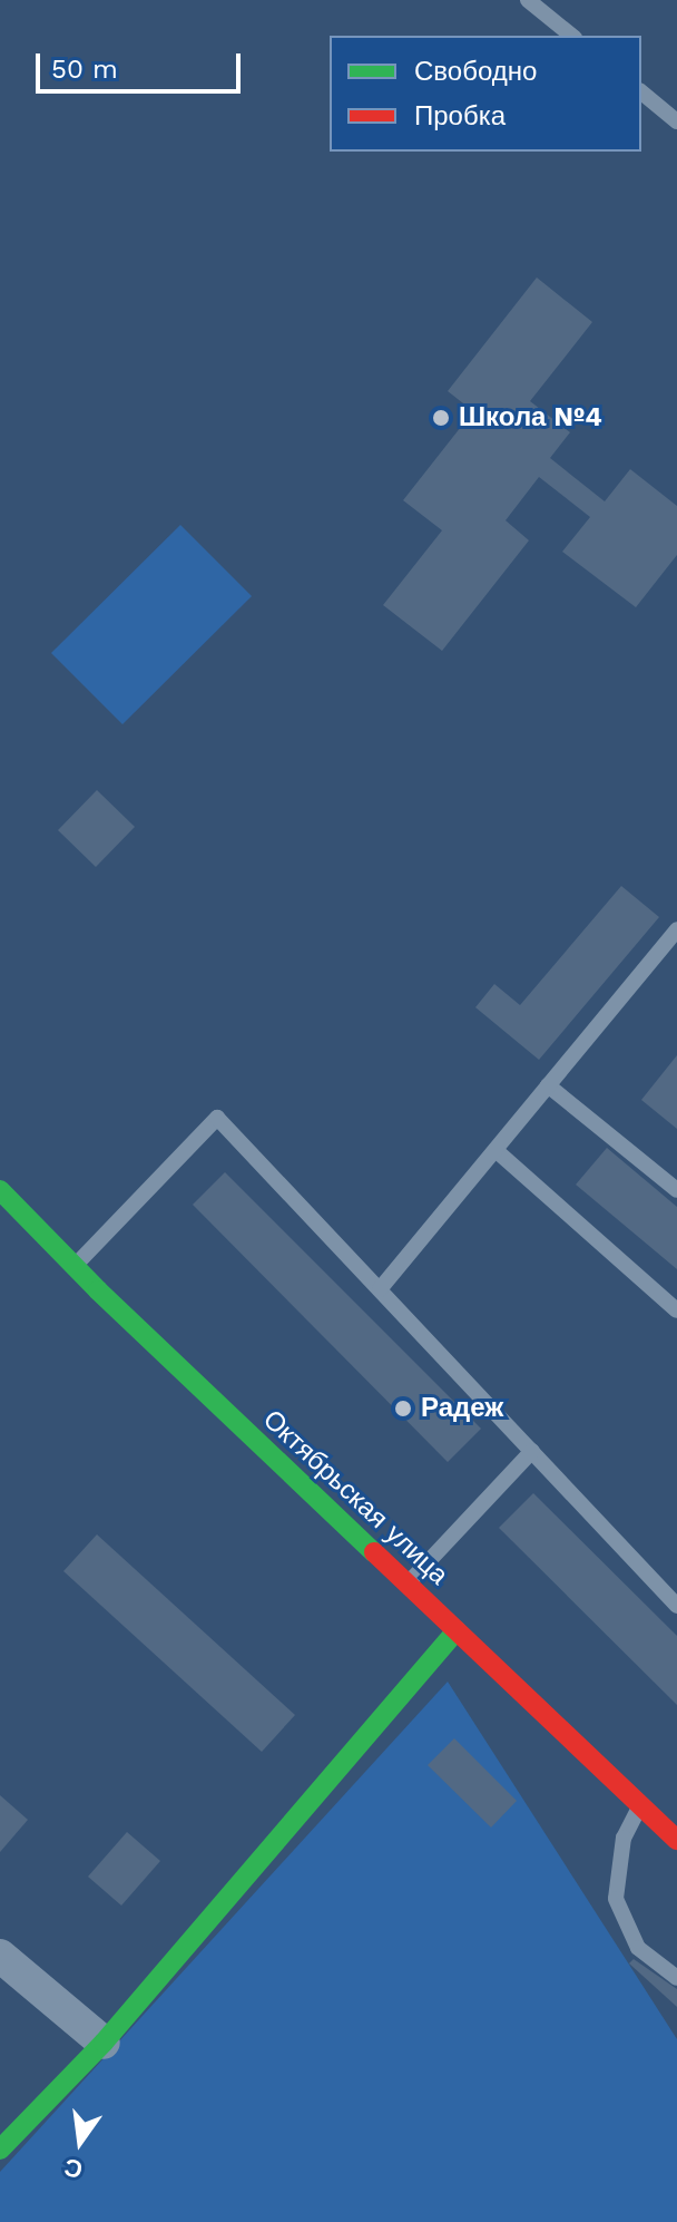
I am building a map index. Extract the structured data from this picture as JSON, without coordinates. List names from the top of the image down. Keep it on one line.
{"streets":{"main road":["Октябрьская улица"]},"places":["Школа №4","Радеж"],"legend":["Свободно","Пробка"],"scale_bar":"50 m","north":"bottom"}
